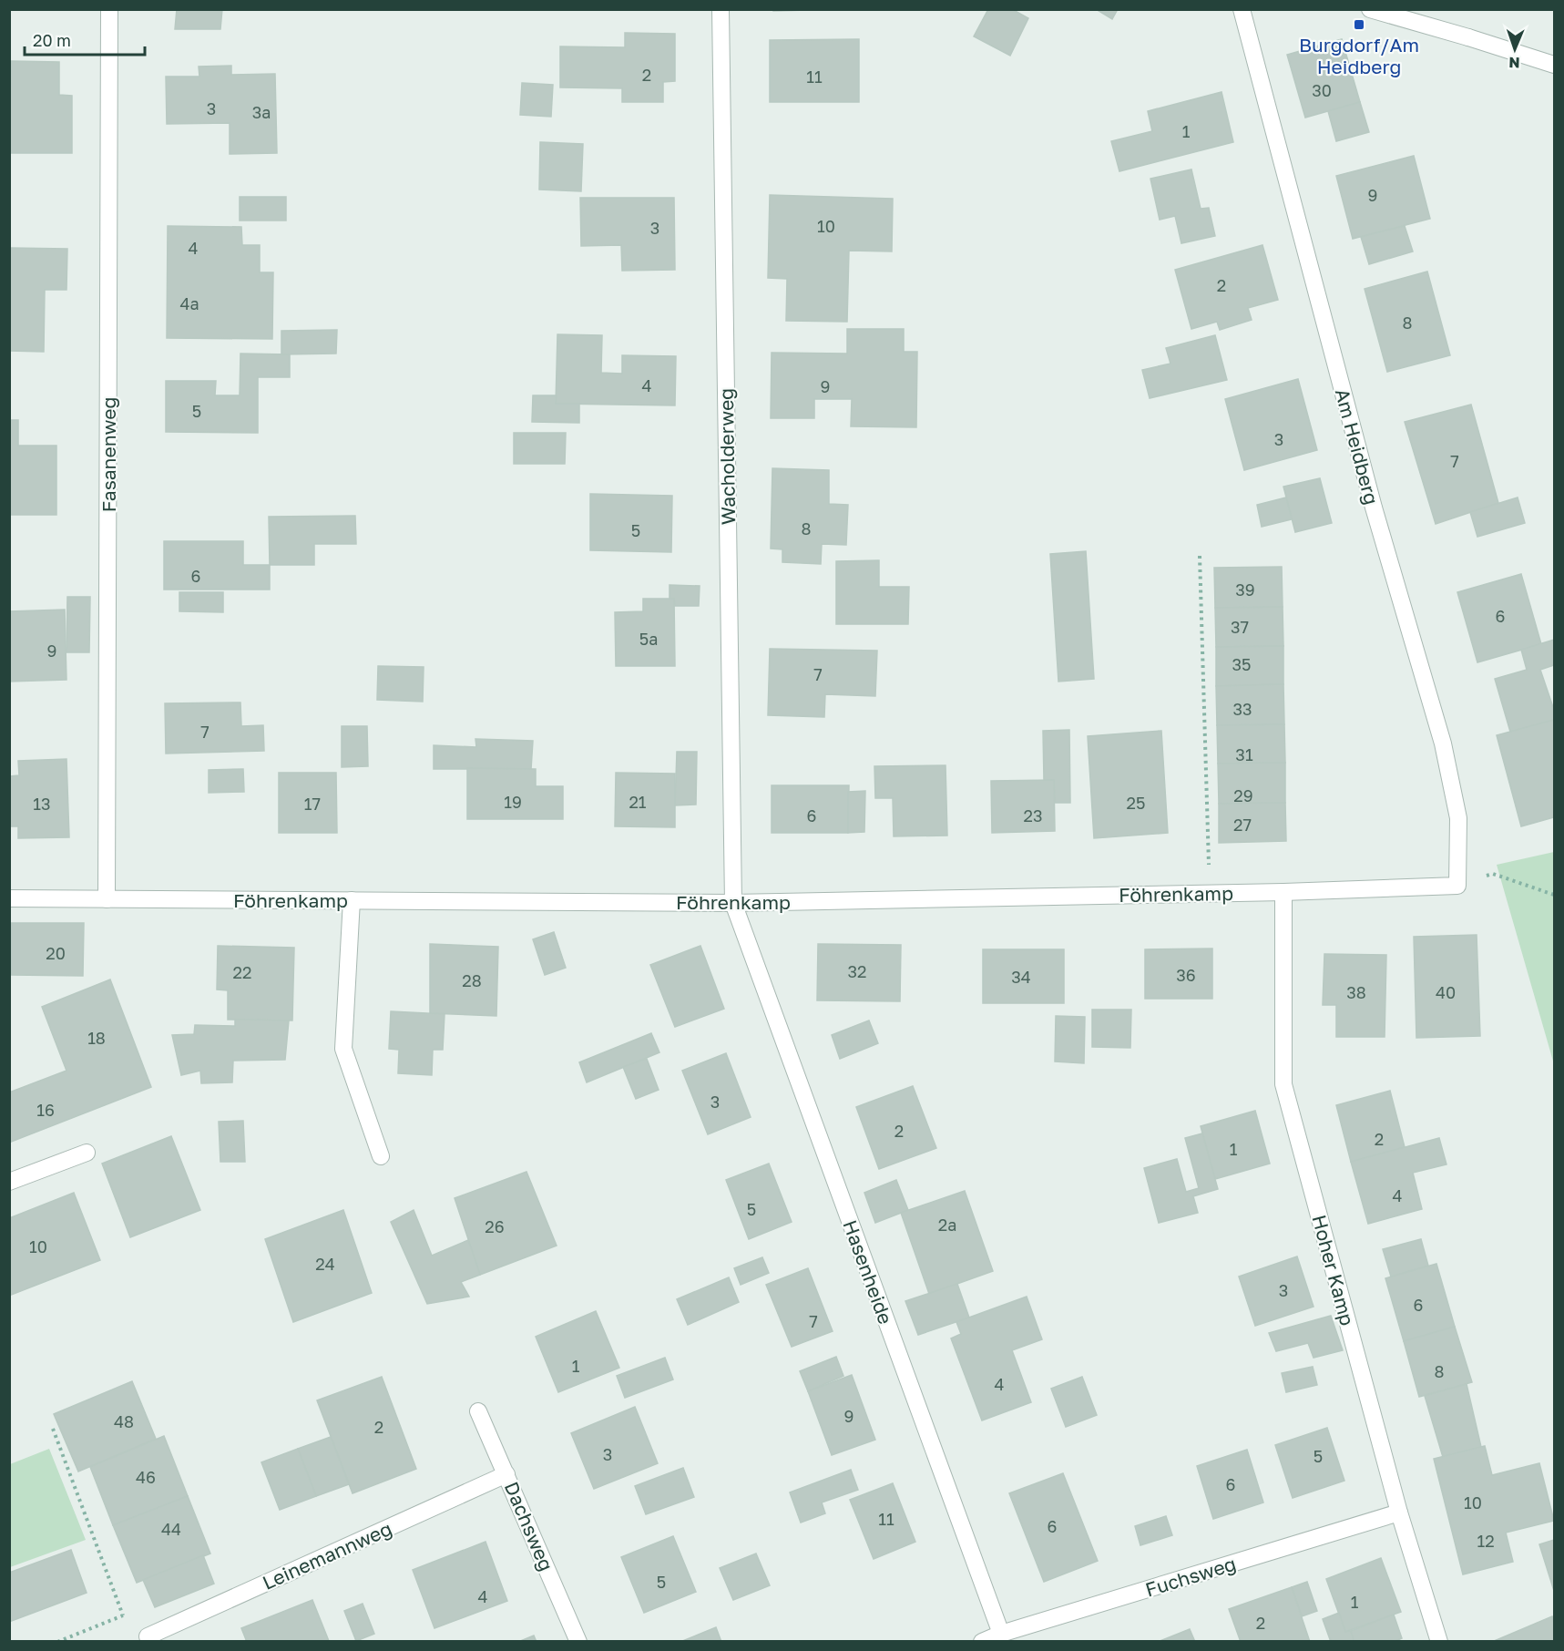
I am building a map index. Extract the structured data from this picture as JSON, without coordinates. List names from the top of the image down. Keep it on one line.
{"streets":{"street":["Am Heidberg","Fasanenweg","Wacholderweg","Föhrenkamp","Hoher Kamp","Hasenheide","Dachsweg","Leinemannweg","Fuchsweg"]},"crossings":[["Am Heidberg","Föhrenkamp"],["Fasanenweg","Föhrenkamp"],["Wacholderweg","Föhrenkamp"],["Wacholderweg","Hasenheide"],["Föhrenkamp","Hoher Kamp"],["Föhrenkamp","Hasenheide"],["Hoher Kamp","Fuchsweg"],["Hasenheide","Fuchsweg"],["Dachsweg","Leinemannweg"]],"places":{"transit":["Burgdorf/Am Heidberg"]},"house_numbers":["2","11","30","3","3a","1","9","10","3","4","2","4a","8","4","9","5","3","7","8","5","6","39","6","37","5a","9","35","7","33","7","31","29","19","21","25","13","17","6","23","27","20","32","22","36","34","28","38","40","18","3","16","2","2","1","4","5","2a","26","10","24","3","6","7","1","8","4","9","48","2","3","5","46","6","10","11","6","44","12","5","4","1","2"],"scale_bar":"20 m","north":"bottom"}
